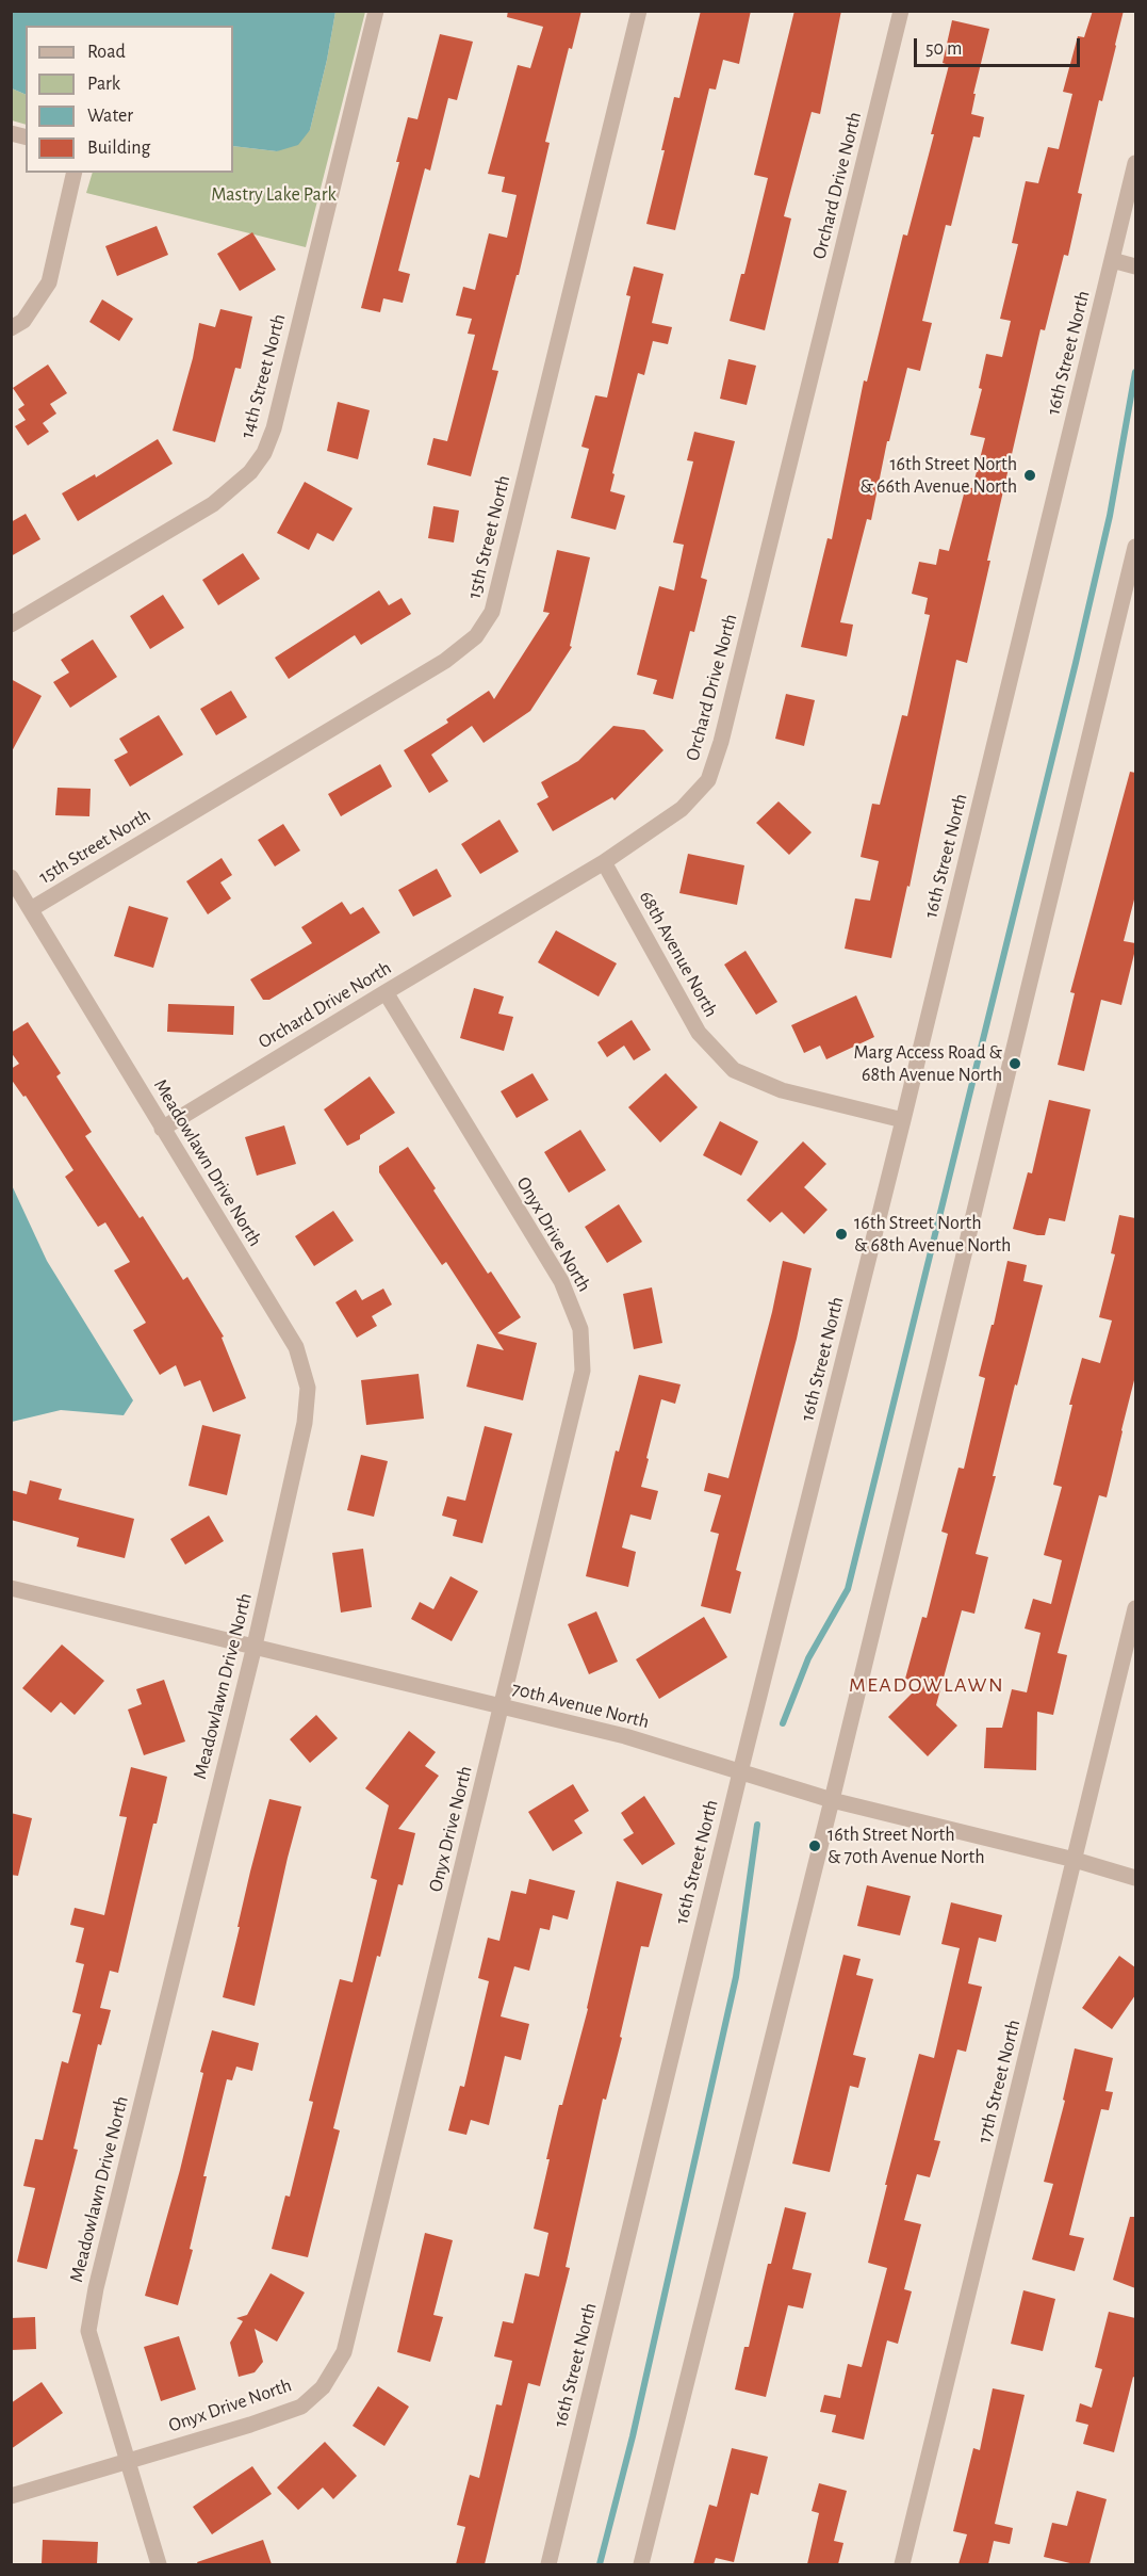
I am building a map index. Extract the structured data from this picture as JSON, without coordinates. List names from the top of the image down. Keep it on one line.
{"streets":{"street":["Orchard Drive North","16th Street North","14th Street North","15th Street North","68th Avenue North","Meadowlawn Drive North","Onyx Drive North","70th Avenue North","17th Street North"]},"crossings":[["Orchard Drive North","68th Avenue North"],["Orchard Drive North","Meadowlawn Drive North"],["Orchard Drive North","Onyx Drive North"],["16th Street North","68th Avenue North"],["16th Street North","70th Avenue North"],["15th Street North","Meadowlawn Drive North"],["Meadowlawn Drive North","Onyx Drive North"],["Meadowlawn Drive North","70th Avenue North"],["Onyx Drive North","70th Avenue North"],["70th Avenue North","17th Street North"]],"districts":["MEADOWLAWN"],"parks":["Mastry Lake Park"],"places":["16th Street North & 66th Avenue North","Marg Access Road & 68th Avenue North","16th Street North & 68th Avenue North","16th Street North & 70th Avenue North"],"legend":["Road","Park","Water","Building"],"scale_bar":"50 m"}
